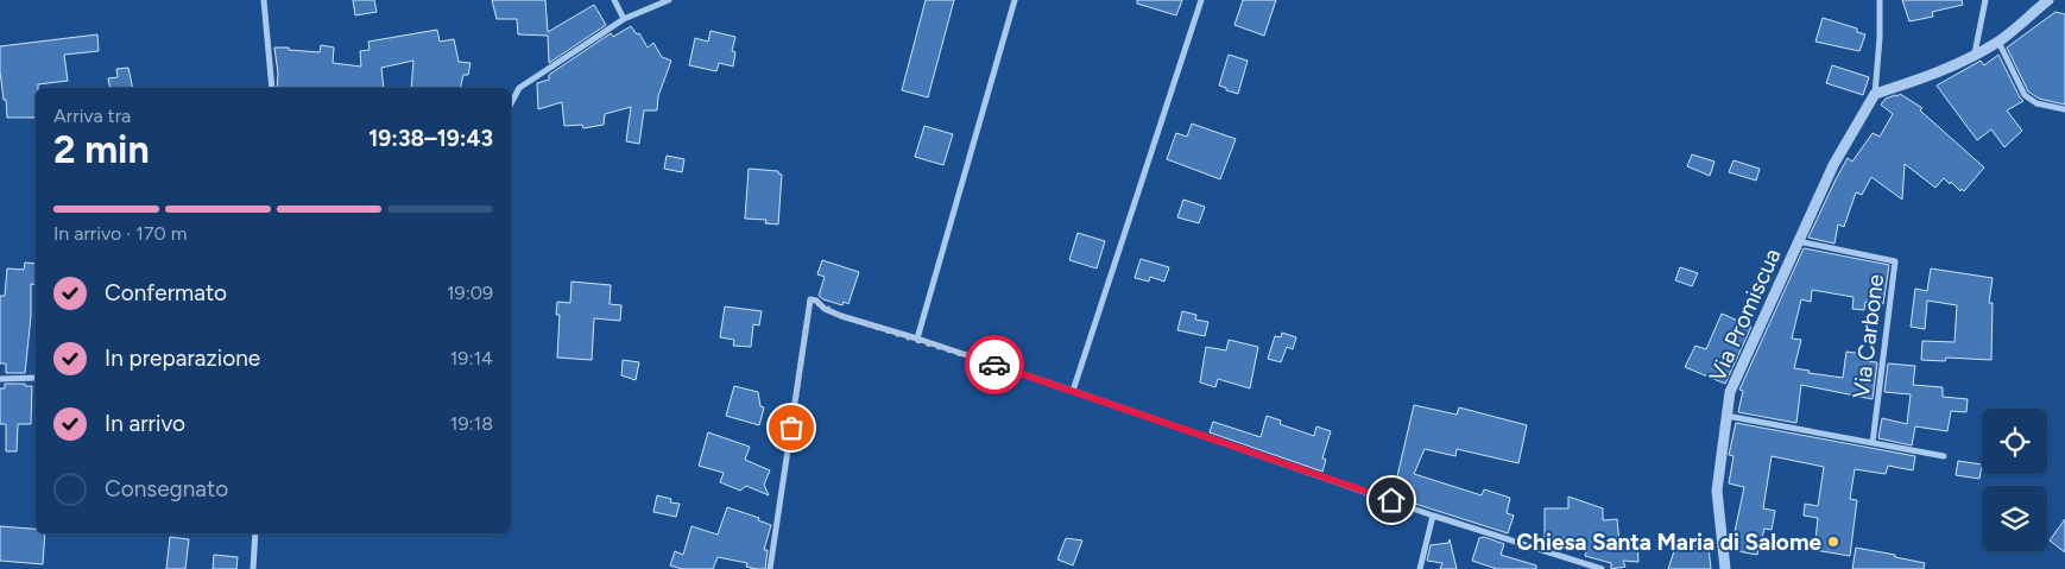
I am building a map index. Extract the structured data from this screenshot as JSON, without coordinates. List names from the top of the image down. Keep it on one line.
{"streets":{"street":["Via Promiscua","Via Carbone"]},"crossings":[["Via Promiscua","Via Carbone"]],"places":["Chiesa Santa Maria di Salome"],"page":{"heading":["2 min","Arriva tra","19:38–19:43"],"bar":"In arrivo · 170 m","list":[["Confermato","19:09"],["In preparazione","19:14"],["In arrivo","19:18"],"Consegnato"]}}
